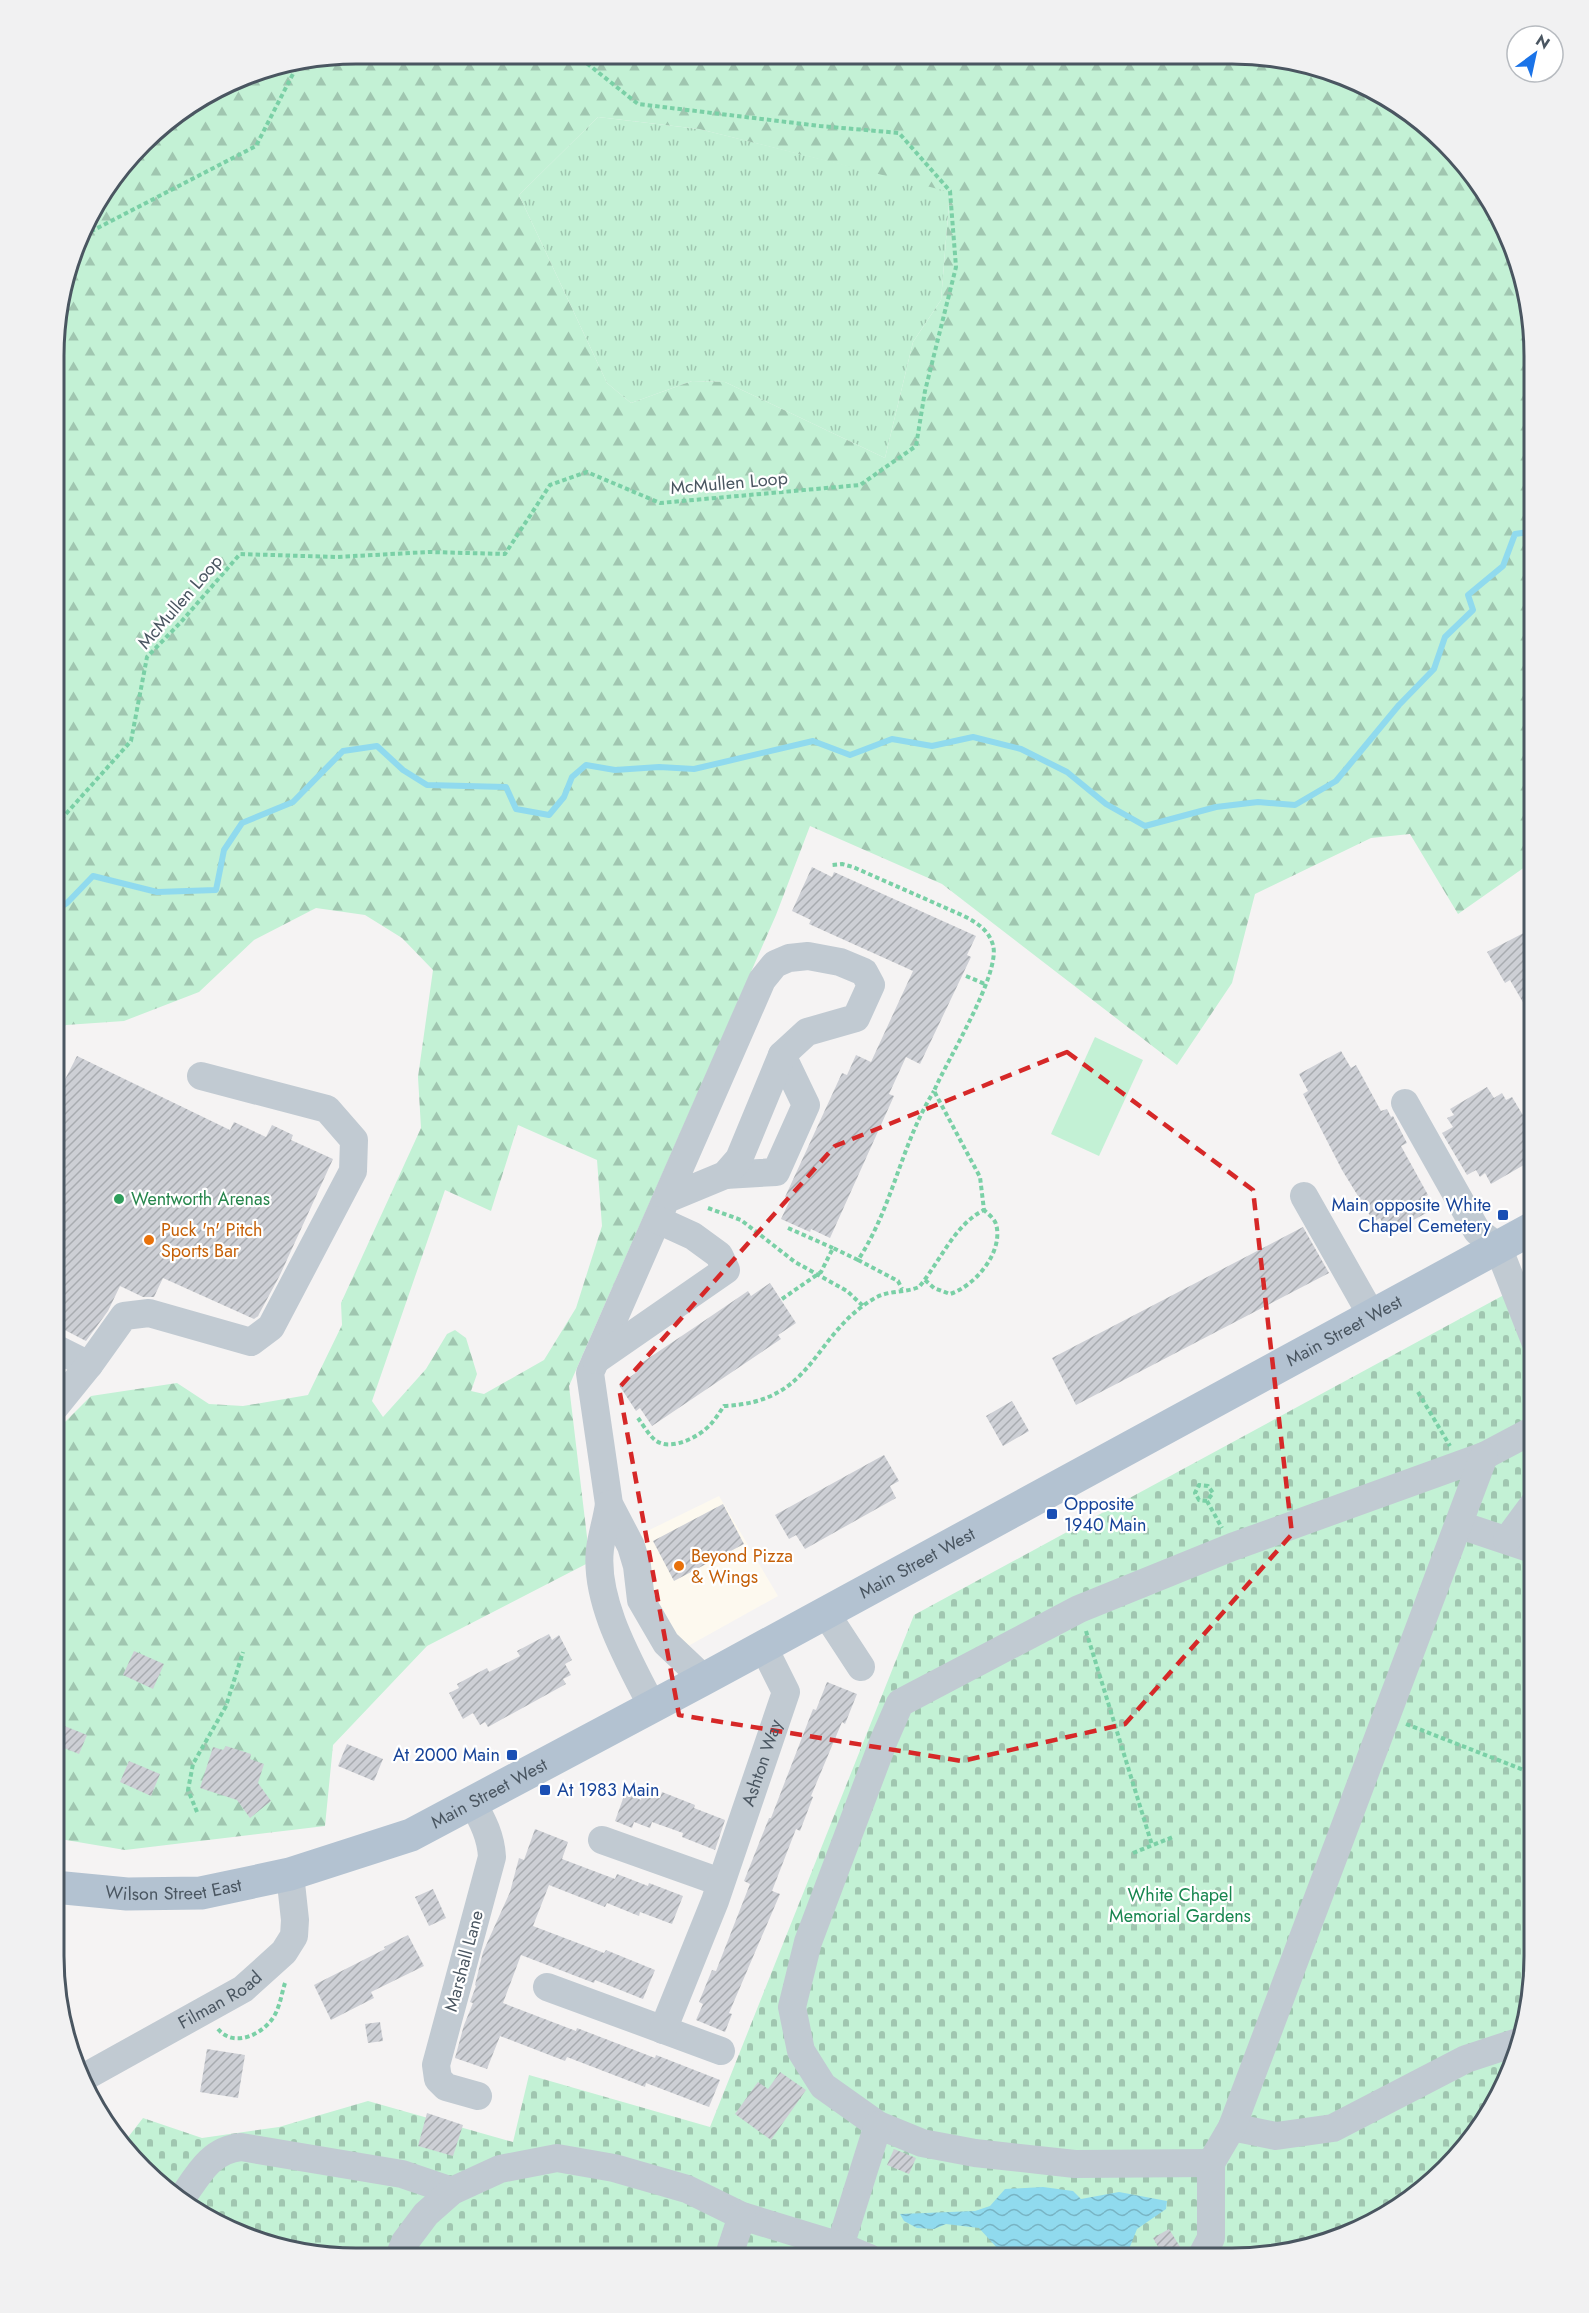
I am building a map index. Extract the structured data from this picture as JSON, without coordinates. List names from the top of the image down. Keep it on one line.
{"streets":{"main road":["Main Street West","Wilson Street East"],"street":["Ashton Way","Marshall Lane","Filman Road"],"path":["McMullen Loop"]},"crossings":[["Main Street West","Ashton Way"],["Main Street West","Wilson Street East"],["Main Street West","Marshall Lane"],["Main Street West","Filman Road"],["Wilson Street East","Filman Road"]],"parks":["White Chapel Memorial Gardens"],"places":{"other":["Wentworth Arenas","Puck 'n' Pitch Sports Bar","Beyond Pizza & Wings"],"transit":["Main opposite White Chapel Cemetery","Opposite 1940 Main","At 2000 Main","At 1983 Main"]},"north":"top right"}
